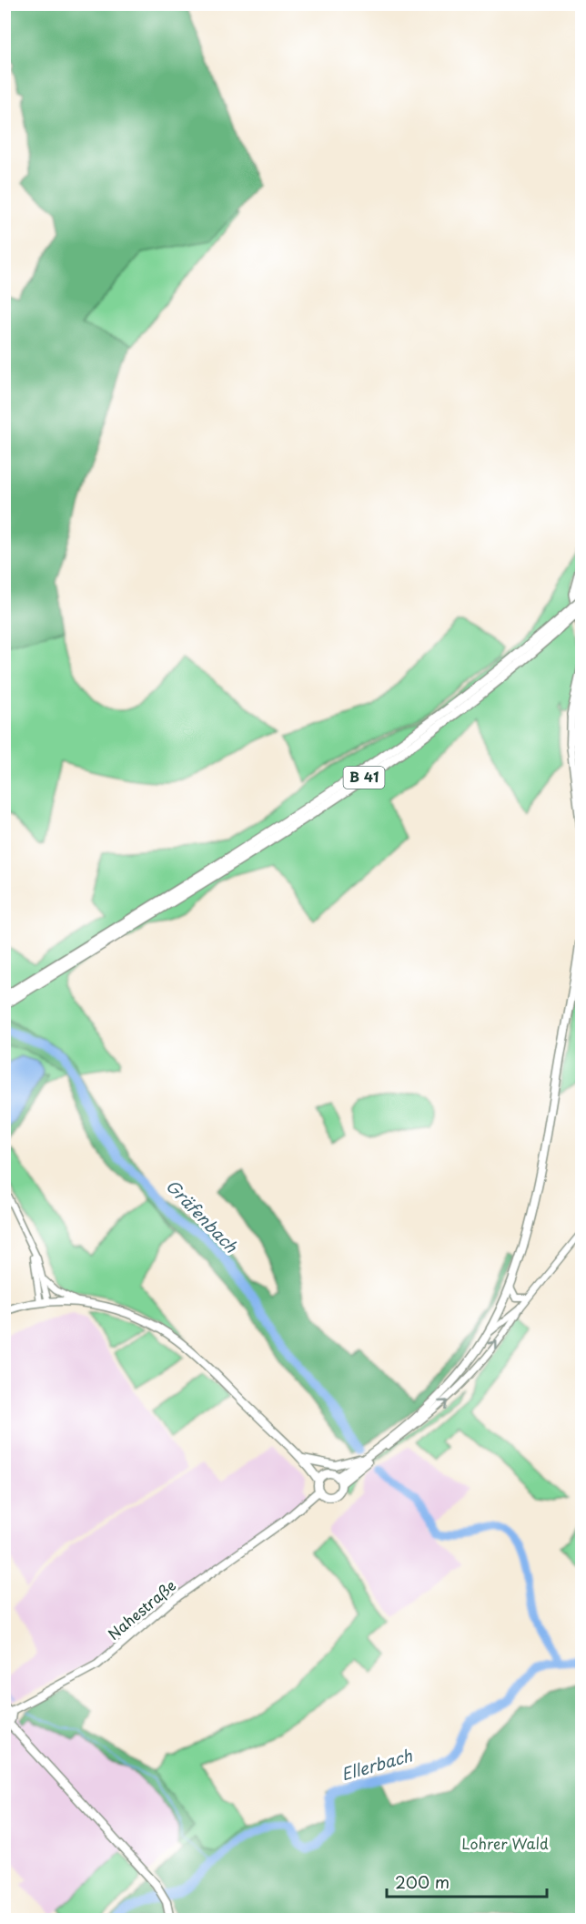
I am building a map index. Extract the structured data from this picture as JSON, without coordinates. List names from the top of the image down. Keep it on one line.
{"streets":{"highway":["B 41"],"main road":["Nahestraße"]},"water":["Gräfenbach","Ellerbach"],"parks":["Lohrer Wald"],"scale_bar":"200 m"}
